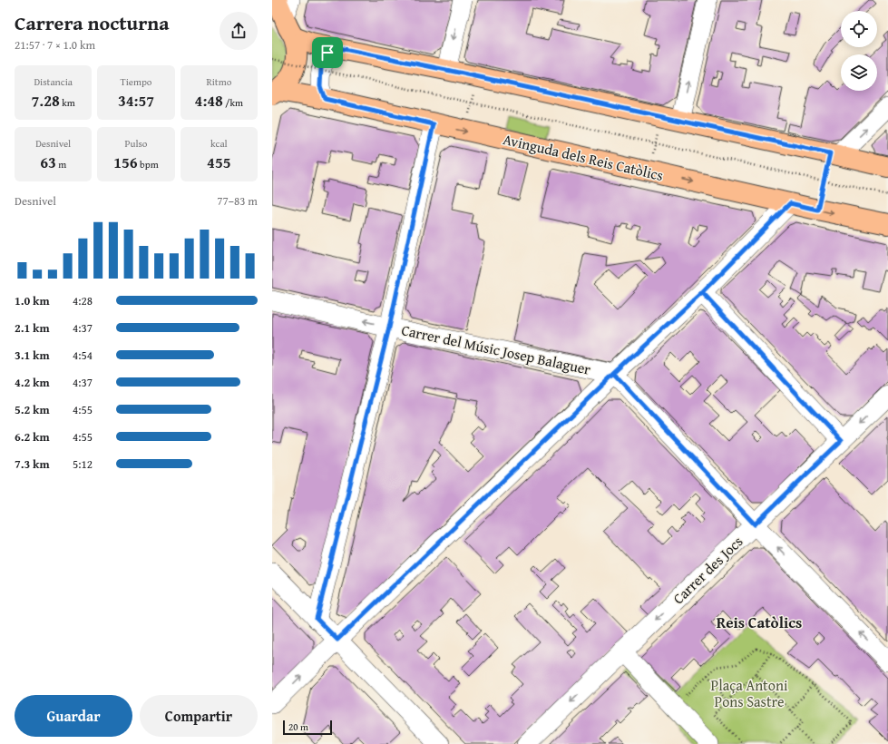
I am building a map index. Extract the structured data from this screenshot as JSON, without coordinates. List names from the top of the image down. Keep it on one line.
{"streets":{"main road":["Avinguda dels Reis Catòlics"],"street":["Carrer del Músic Josep Balaguer","Carrer des Jocs"]},"one_way":["Carrer des Jocs"],"districts":["Reis Catòlics"],"parks":["Plaça Antoni Pons Sastre"],"scale_bar":"20 m","page":{"heading":["Carrera nocturna","21:57 · 7 × 1.0 km"],"stats":[["Distancia","7.28 km"],["Tiempo","34:57"],["Ritmo","4:48 /km"],["Desnivel","63 m"],["Pulso","156 bpm"],["kcal","455"]],"chart":["Desnivel","77–83 m"],"list":[{"name":"1.0 km","note":"4:28"},{"name":"2.1 km","note":"4:37"},{"name":"3.1 km","note":"4:54"},{"name":"4.2 km","note":"4:37"},{"name":"5.2 km","note":"4:55"},{"name":"6.2 km","note":"4:55"},{"name":"7.3 km","note":"5:12"}],"buttons":["Guardar","Compartir"],"scale":"20 m"}}
